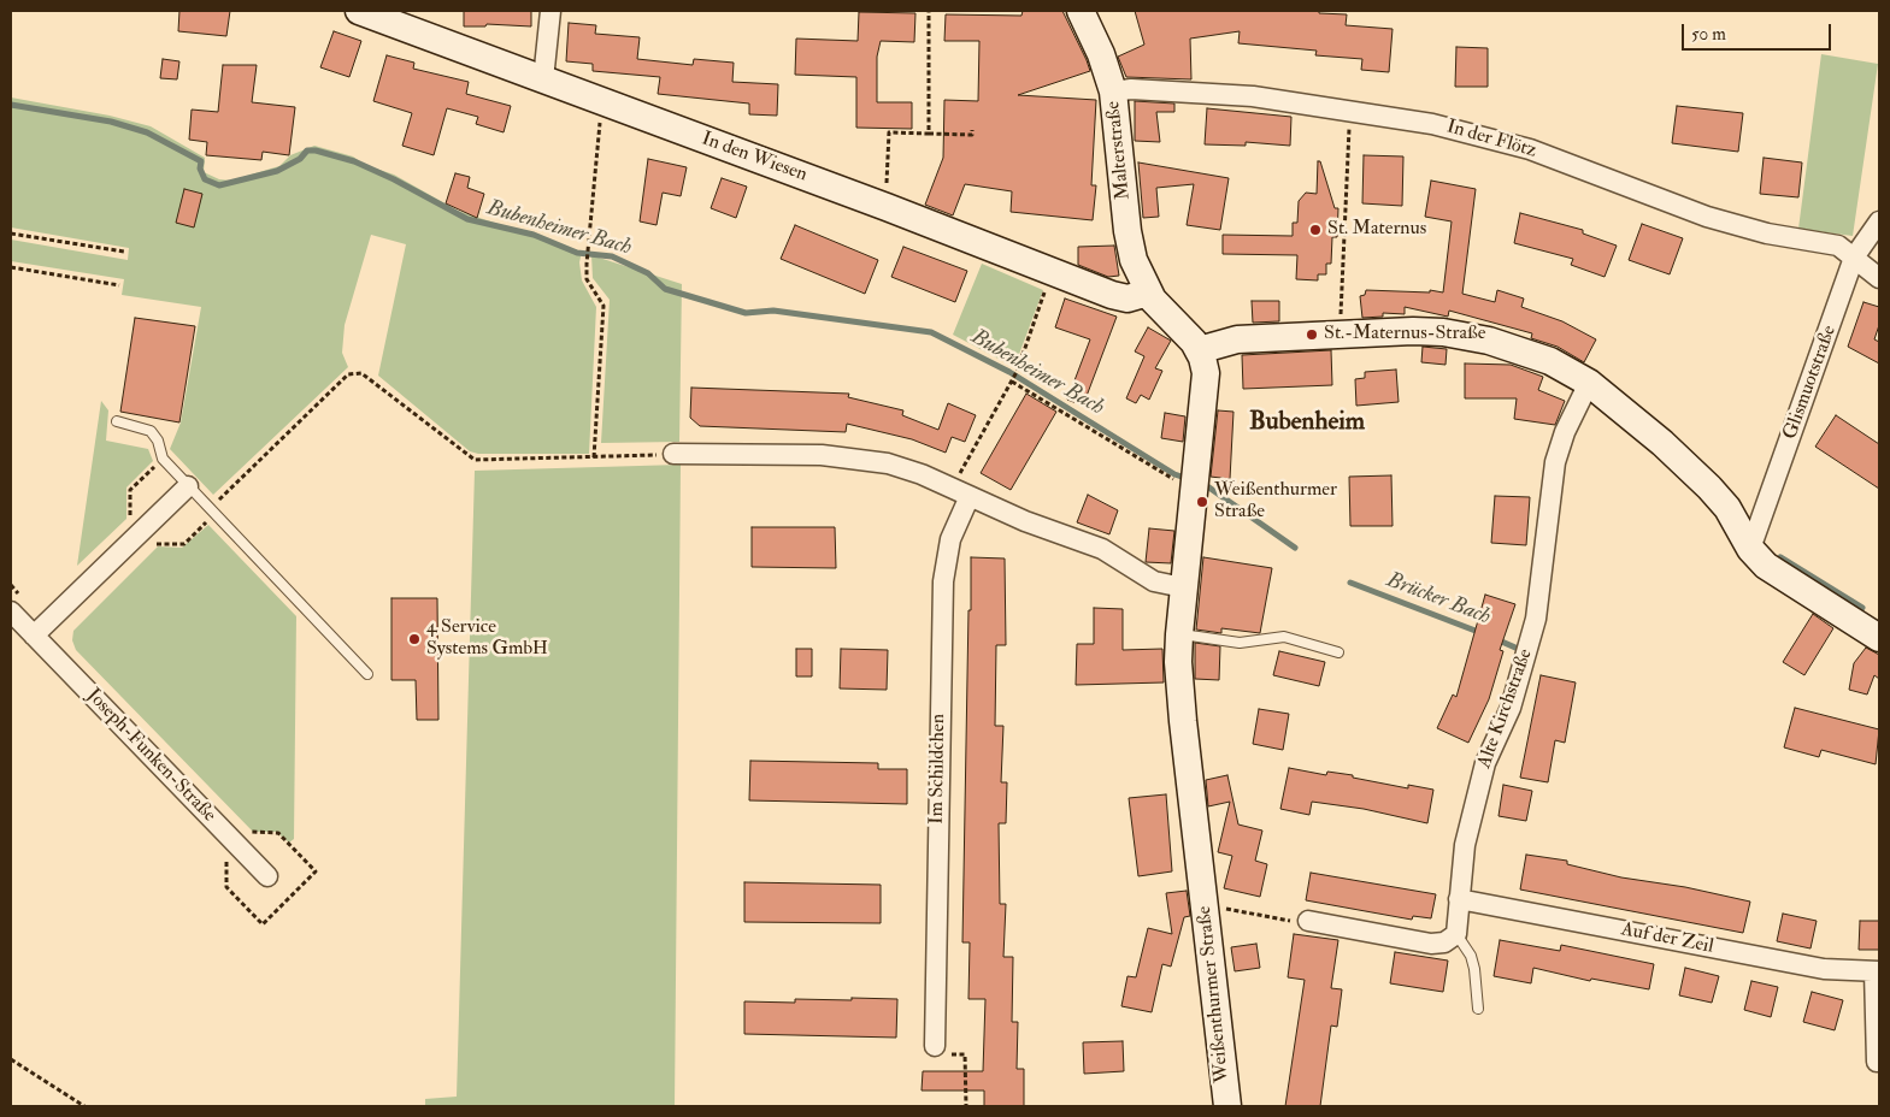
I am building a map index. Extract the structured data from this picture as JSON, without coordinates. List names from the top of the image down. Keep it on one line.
{"streets":{"street":["In der Flötz","Malterstraße","In den Wiesen","Glismuotstraße","Alte Kirchstraße","Joseph-Funken-Straße","Im Schildchen","Auf der Zeil","Weißenthurmer Straße"]},"crossings":[["In der Flötz","Malterstraße"],["In der Flötz","Glismuotstraße"],["Malterstraße","In den Wiesen"],["Malterstraße","Weißenthurmer Straße"],["In den Wiesen","Weißenthurmer Straße"],["Alte Kirchstraße","Auf der Zeil"]],"districts":["Bubenheim"],"water":["Bubenheimer Bach","Brücker Bach"],"places":["St. Maternus","St.-Maternus-Straße","Weißenthurmer Straße","4 Service Systems GmbH"],"scale_bar":"50 m"}
